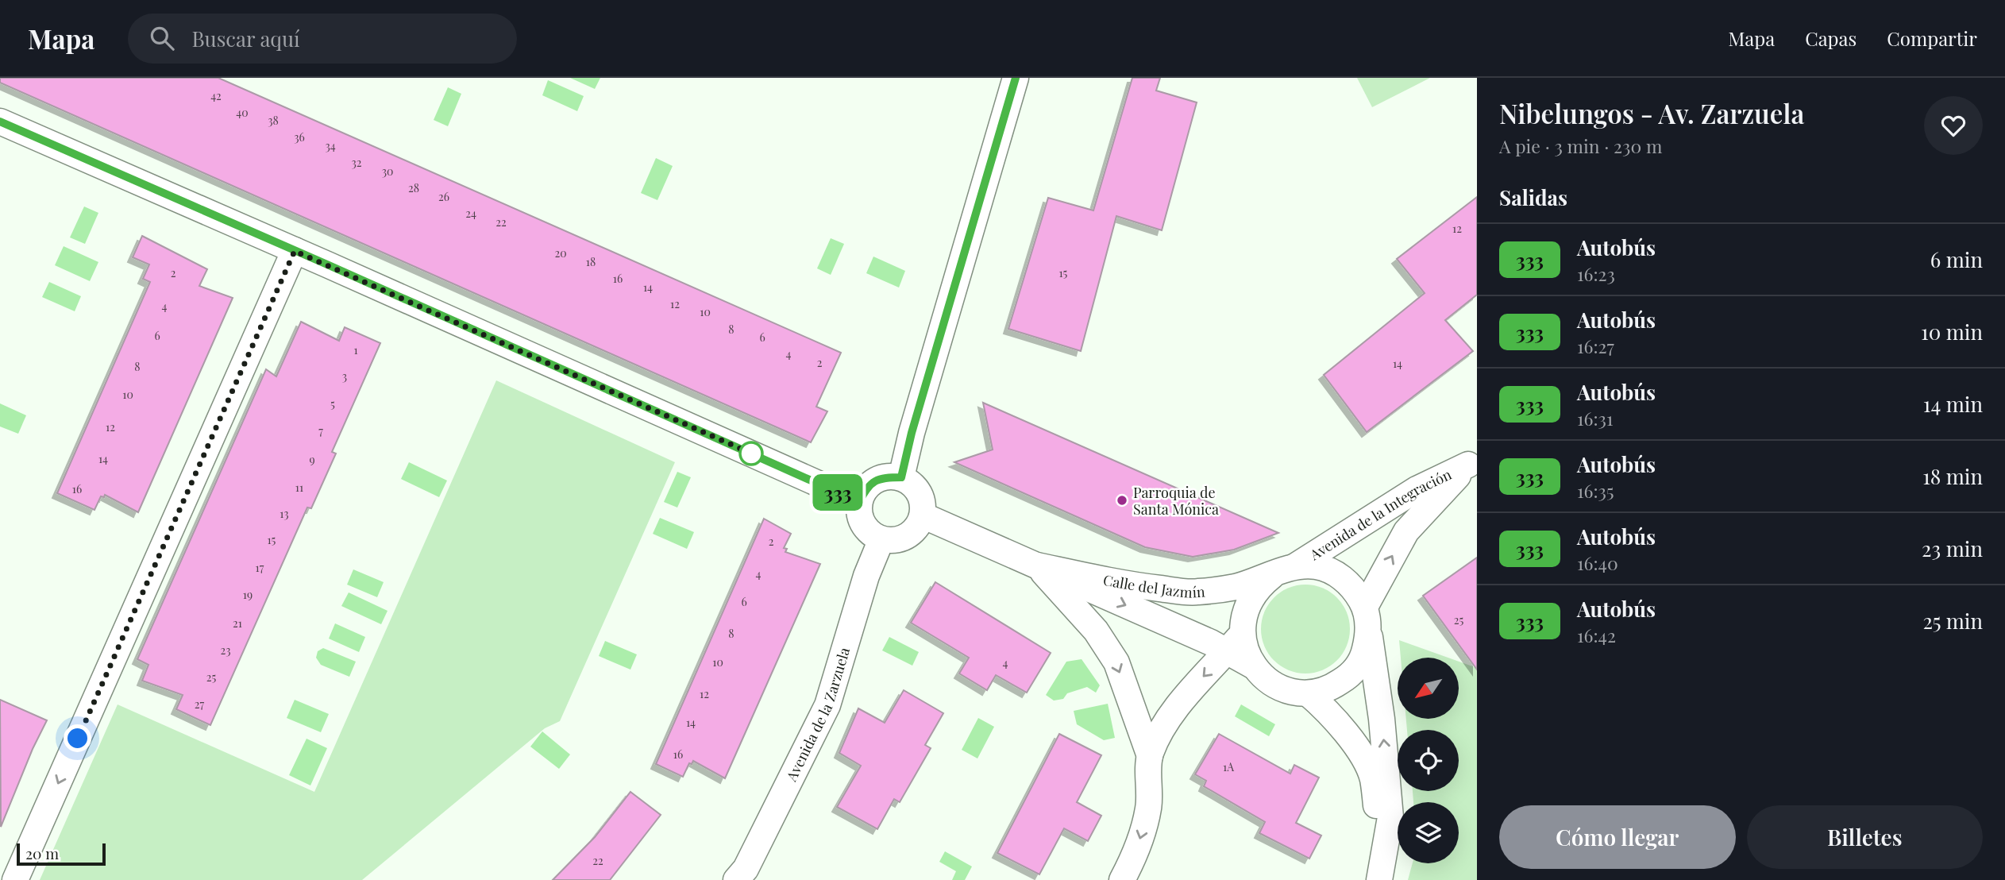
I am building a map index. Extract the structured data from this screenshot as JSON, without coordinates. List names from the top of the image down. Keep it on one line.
{"streets":{"street":["Avenida de la Integración","Calle del Jazmín","Avenida de la Zarzuela"]},"crossings":[["Avenida de la Integración","Calle del Jazmín"],["Calle del Jazmín","Avenida de la Zarzuela"]],"places":["Parroquia de Santa Mónica"],"lines":["bus line 333"],"house_numbers":["42","40","38","36","34","32","30","28","26","24","22","12","20","18","2","15","16","14","12","4","10","8","6","6","1","4","2","14","8","3","10","5","12","7","14","9","11","16","13","15","2","17","4","19","6","25","21","8","23","10","4","25","12","27","14","16","1A","22"],"scale_bar":"20 m","north":"bottom left","page":{"header":"Mapa","search":"Buscar aquí","nav":["Mapa","Capas","Compartir"],"on_map":"333","heading":[["Nibelungos - Av. Zarzuela","A pie · 3 min · 230 m"],"Salidas"],"list":[{"mark":"333","name":"Autobús","note":"16:23","value":"6 min"},{"mark":"333","name":"Autobús","note":"16:27","value":"10 min"},{"mark":"333","name":"Autobús","note":"16:31","value":"14 min"},{"mark":"333","name":"Autobús","note":"16:35","value":"18 min"},{"mark":"333","name":"Autobús","note":"16:40","value":"23 min"},{"mark":"333","name":"Autobús","note":"16:42","value":"25 min"}],"buttons":["Cómo llegar","Billetes"],"scale":"20 m"}}
